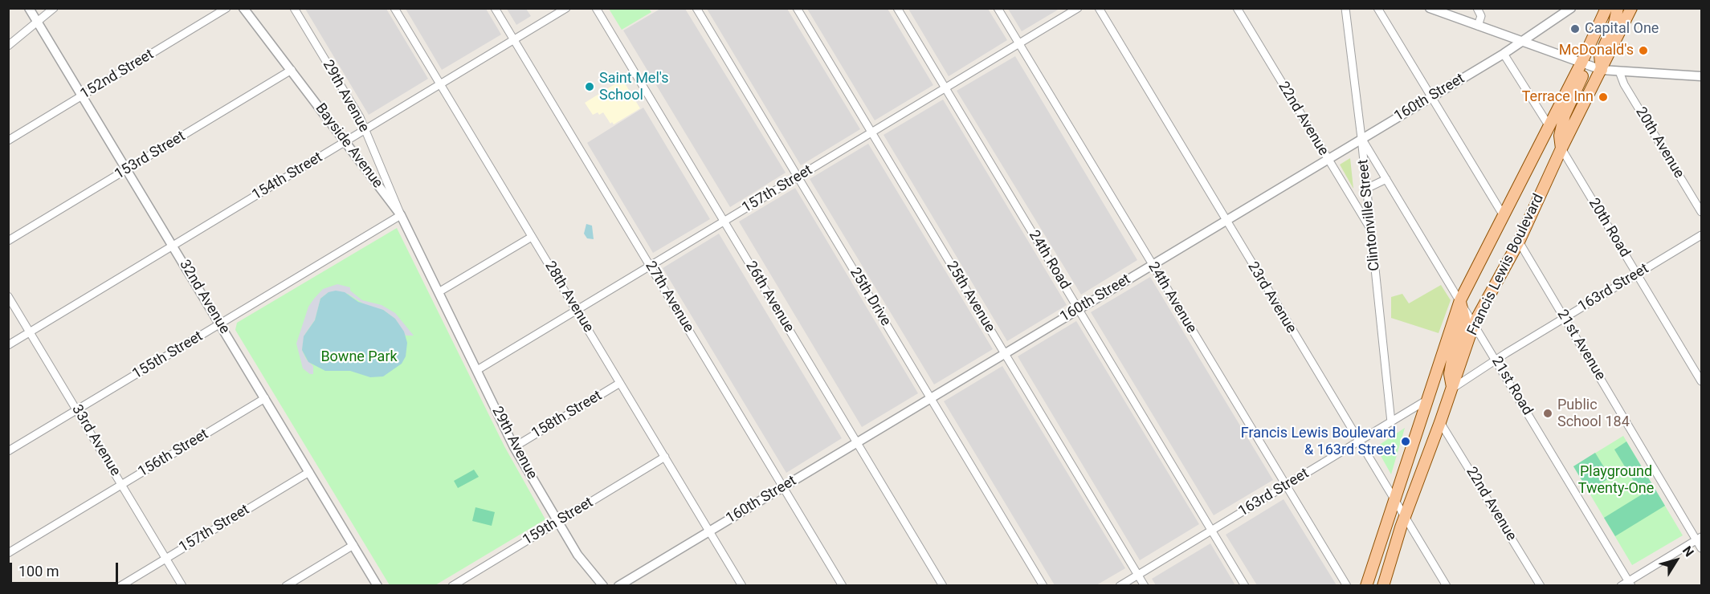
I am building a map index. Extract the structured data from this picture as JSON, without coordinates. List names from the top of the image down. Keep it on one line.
{"streets":{"main road":["Francis Lewis Boulevard"],"street":["152nd Street","29th Avenue","160th Street","22nd Avenue","20th Avenue","Bayside Avenue","153rd Street","154th Street","157th Street","Clintonville Street","20th Road","24th Road","163rd Street","32nd Avenue","28th Avenue","27th Avenue","26th Avenue","25th Drive","25th Avenue","24th Avenue","23rd Avenue","21st Avenue","155th Street","21st Road","158th Street","33rd Avenue","156th Street","159th Street"]},"crossings":[["152nd Street","32nd Avenue"],["29th Avenue","Bayside Avenue"],["29th Avenue","154th Street"],["29th Avenue","157th Street"],["29th Avenue","155th Street"],["29th Avenue","158th Street"],["29th Avenue","159th Street"],["160th Street","22nd Avenue"],["160th Street","Clintonville Street"],["160th Street","24th Road"],["160th Street","28th Avenue"],["160th Street","27th Avenue"],["160th Street","26th Avenue"],["160th Street","25th Drive"],["160th Street","25th Avenue"],["160th Street","24th Avenue"],["160th Street","23rd Avenue"],["160th Street","21st Road"],["22nd Avenue","Clintonville Street"],["22nd Avenue","Francis Lewis Boulevard"],["Bayside Avenue","153rd Street"],["Bayside Avenue","154th Street"],["Bayside Avenue","155th Street"],["153rd Street","32nd Avenue"],["154th Street","32nd Avenue"],["154th Street","28th Avenue"],["154th Street","27th Avenue"],["154th Street","33rd Avenue"],["157th Street","24th Road"],["157th Street","32nd Avenue"],["157th Street","28th Avenue"],["157th Street","27th Avenue"],["157th Street","26th Avenue"],["157th Street","25th Drive"],["157th Street","25th Avenue"],["157th Street","24th Avenue"],["157th Street","33rd Avenue"],["Clintonville Street","163rd Street"],["Clintonville Street","21st Road"],["20th Road","Francis Lewis Boulevard"],["20th Road","163rd Street"],["24th Road","163rd Street"],["Francis Lewis Boulevard","163rd Street"],["Francis Lewis Boulevard","23rd Avenue"],["Francis Lewis Boulevard","21st Avenue"],["Francis Lewis Boulevard","21st Road"],["163rd Street","25th Avenue"],["163rd Street","24th Avenue"],["163rd Street","23rd Avenue"],["163rd Street","21st Avenue"],["163rd Street","21st Road"],["32nd Avenue","155th Street"],["32nd Avenue","156th Street"],["28th Avenue","158th Street"],["28th Avenue","159th Street"],["155th Street","33rd Avenue"],["33rd Avenue","156th Street"]],"parks":["Bowne Park","Playground Twenty-One"],"places":["Capital One","McDonald's","Saint Mel's School","Terrace Inn","Public School 184","Francis Lewis Boulevard & 163rd Street"],"scale_bar":"100 m","north":"top right"}
